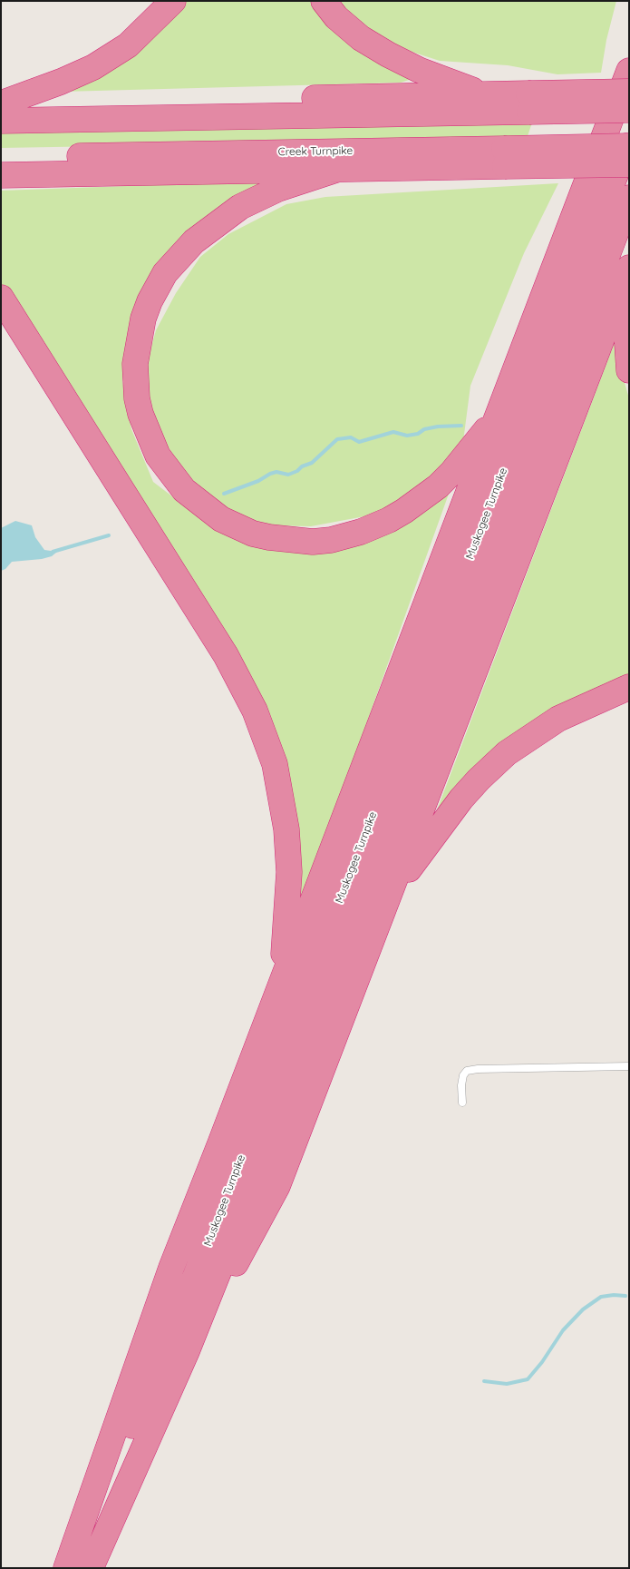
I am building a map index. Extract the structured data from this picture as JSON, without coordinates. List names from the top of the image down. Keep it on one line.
{"streets":{"highway":["Creek Turnpike","Muskogee Turnpike"]}}
